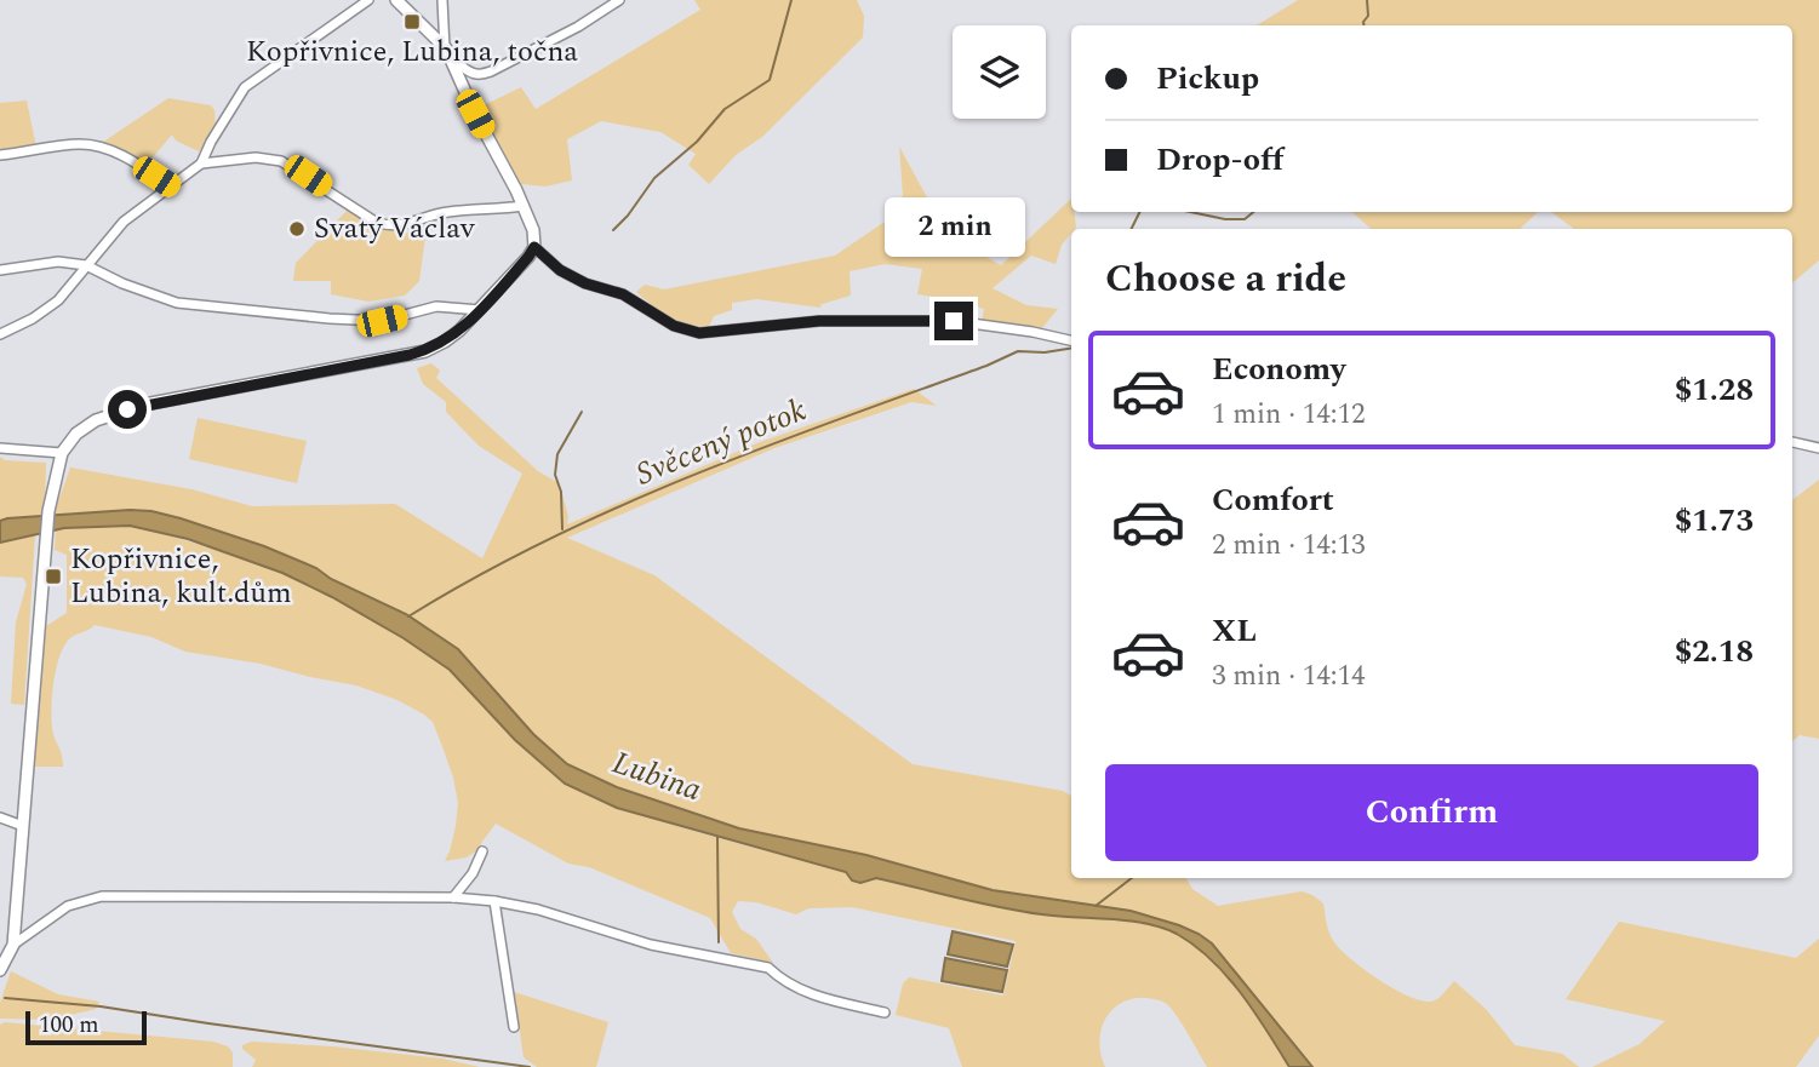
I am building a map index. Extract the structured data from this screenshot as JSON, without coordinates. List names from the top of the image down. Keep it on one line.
{"water":["Svěcený potok","Lubina"],"places":{"transit":["Kopřivnice, Lubina, točna","Kopřivnice, Lubina, kult.dům"],"other":["Svatý Václav"]},"scale_bar":"100 m","page":{"banner":["Pickup","Drop-off"],"bubble":"2 min","heading":"Choose a ride","list":[{"name":"Economy","note":"1 min · 14:12","value":"$1.28"},{"name":"Comfort","note":"2 min · 14:13","value":"$1.73"},{"name":"XL","note":"3 min · 14:14","value":"$2.18"}],"buttons":"Confirm","scale":"100 m"}}
